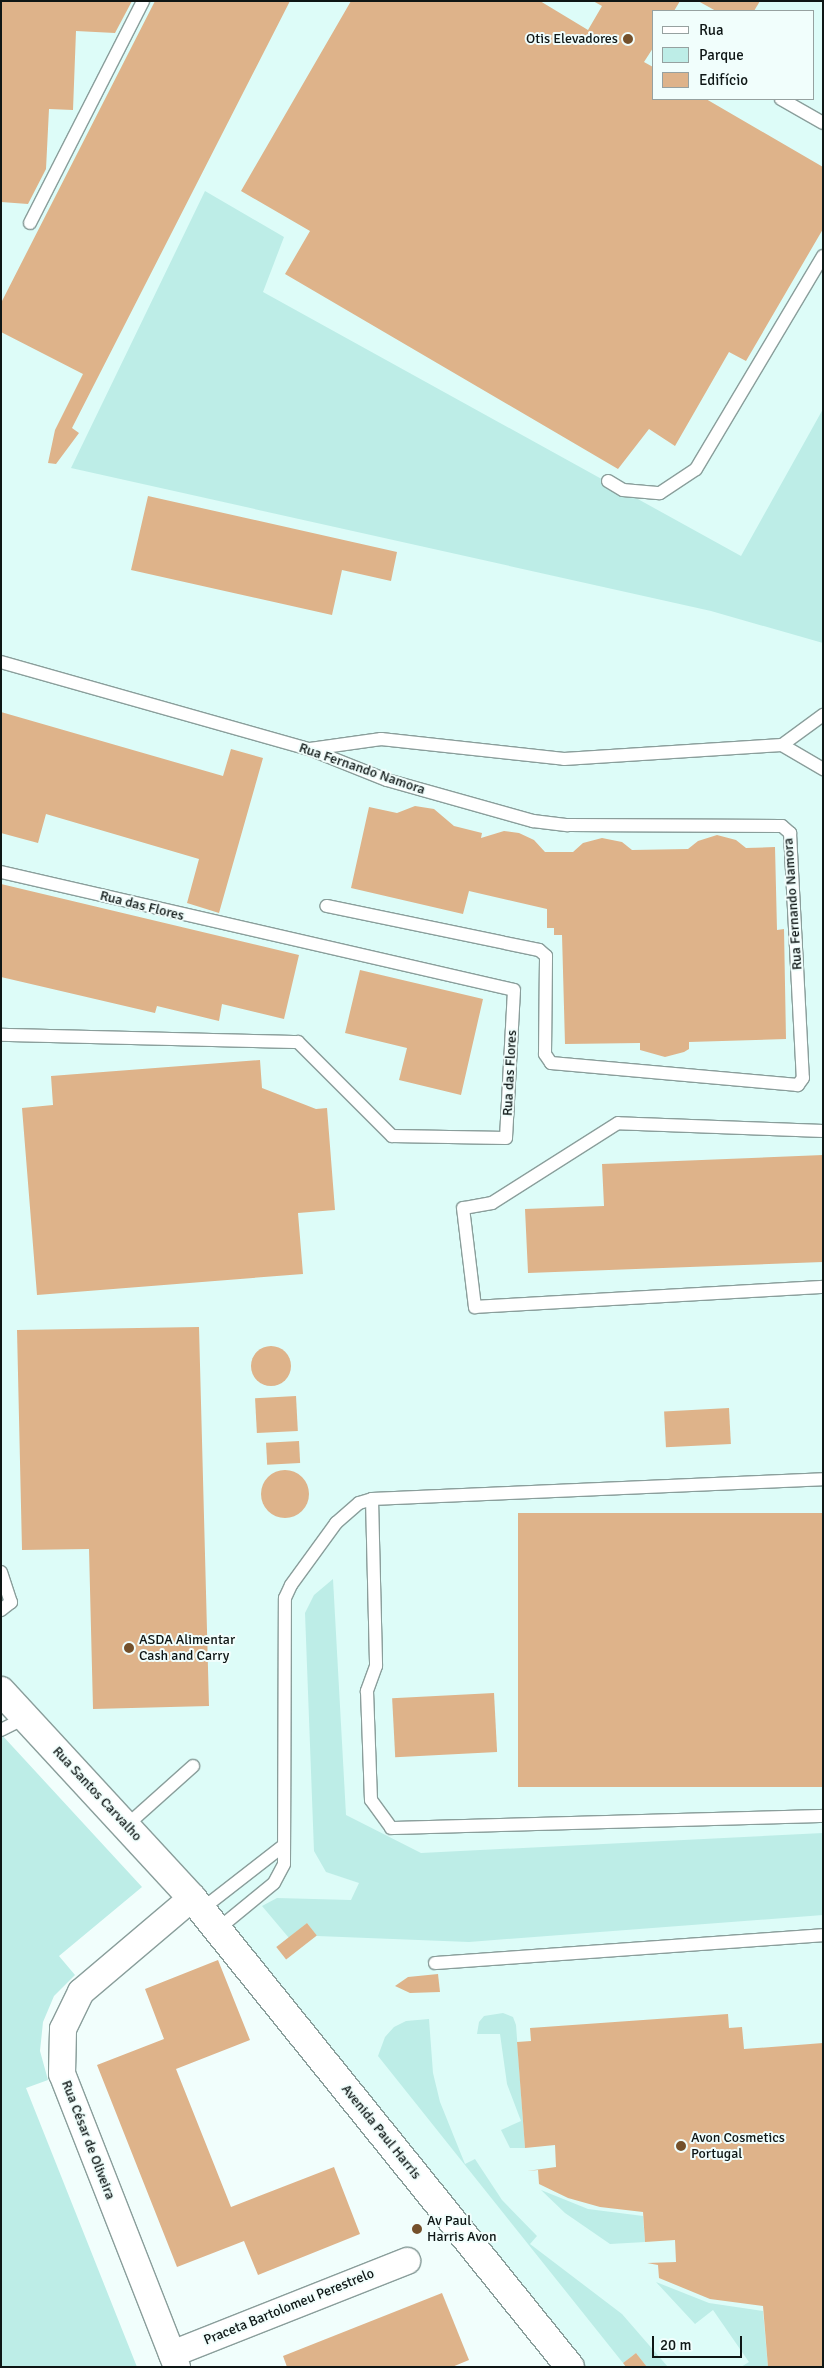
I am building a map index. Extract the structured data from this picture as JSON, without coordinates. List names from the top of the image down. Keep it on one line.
{"streets":{"street":["Rua Santos Carvalho","Avenida Paul Harris","Rua César de Oliveira","Praceta Bartolomeu Perestrelo"],"lane":["Rua Fernando Namora","Rua das Flores"]},"crossings":[["Rua Santos Carvalho","Avenida Paul Harris"],["Rua Santos Carvalho","Rua César de Oliveira"],["Avenida Paul Harris","Rua César de Oliveira"],["Rua César de Oliveira","Praceta Bartolomeu Perestrelo"]],"places":["Otis Elevadores","ASDA Alimentar Cash and Carry","Avon Cosmetics Portugal","Av Paul Harris Avon"],"legend":["Rua","Parque","Edifício"],"scale_bar":"20 m"}
